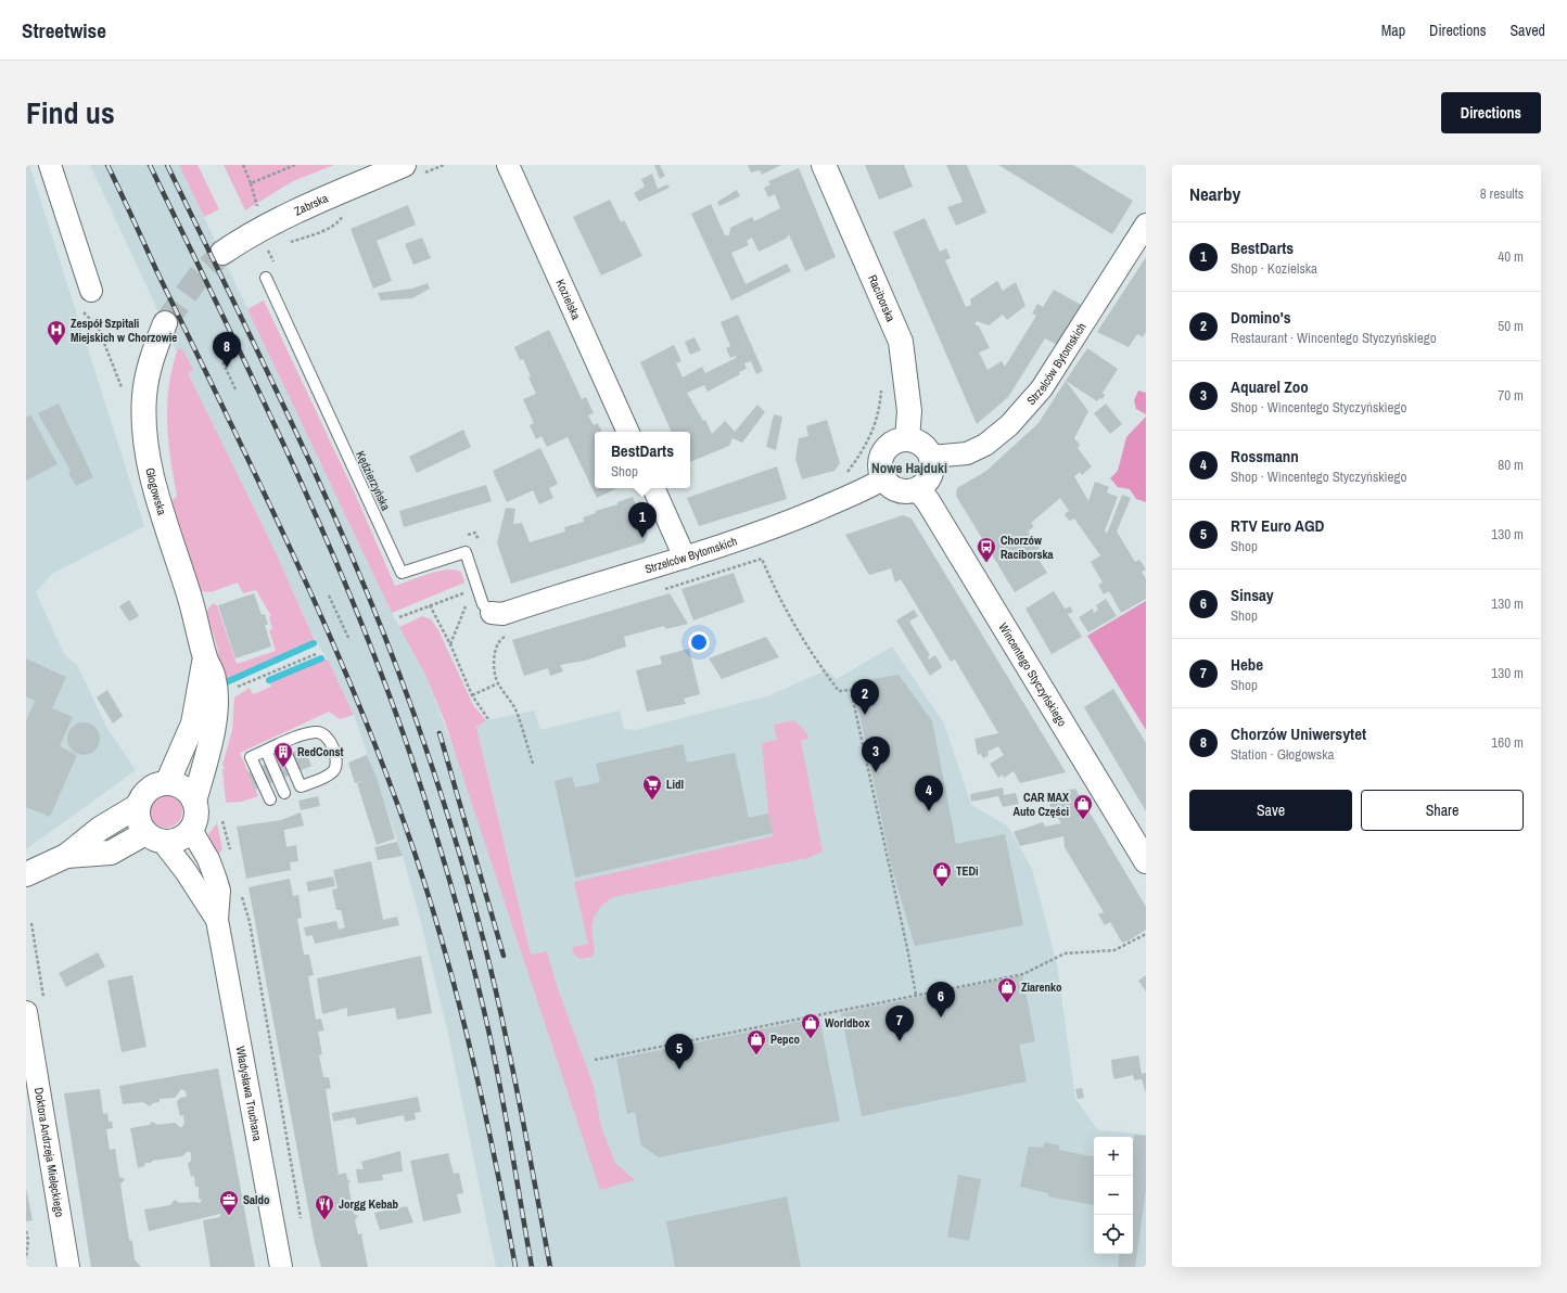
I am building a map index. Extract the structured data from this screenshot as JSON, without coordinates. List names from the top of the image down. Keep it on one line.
{"streets":{"street":["Zabrska","Raciborska","Kozielska","Strzelców Bytomskich","Głogowska","Wincentego Styczyńskiego","Władysława Truchana","Doktora Andrzeja Mielęckiego"],"lane":["Kędzierzyńska"]},"crossings":[["Raciborska","Strzelców Bytomskich"],["Raciborska","Wincentego Styczyńskiego"],["Strzelców Bytomskich","Kędzierzyńska"],["Strzelców Bytomskich","Wincentego Styczyńskiego"],["Głogowska","Władysława Truchana"]],"districts":["Nowe Hajduki"],"places":{"hospital":["Zespół Szpitali Miejskich w Chorzowie"],"bus stop":["Chorzów Raciborska"],"building":["RedConst"],"supermarket":["Lidl"],"shop":["CAR MAX Auto Części","TEDi","Ziarenko","Worldbox","Pepco"],"office":["Saldo"],"restaurant":["Jorgg Kebab"]},"page":{"header":"Streetwise","nav":["Map","Directions","Saved"],"title":"Find us","buttons":["Directions",["Save","Share"]],"heading":["Nearby","8 results"],"list":[{"mark":"1","name":"BestDarts","note":"Shop · Kozielska","value":"40 m"},{"mark":"2","name":"Domino's","note":"Restaurant · Wincentego Styczyńskiego","value":"50 m"},{"mark":"3","name":"Aquarel Zoo","note":"Shop · Wincentego Styczyńskiego","value":"70 m"},{"mark":"4","name":"Rossmann","note":"Shop · Wincentego Styczyńskiego","value":"80 m"},{"mark":"5","name":"RTV Euro AGD","note":"Shop","value":"130 m"},{"mark":"6","name":"Sinsay","note":"Shop","value":"130 m"},{"mark":"7","name":"Hebe","note":"Shop","value":"130 m"},{"mark":"8","name":"Chorzów Uniwersytet","note":"Station · Głogowska","value":"160 m"}],"pins":["8","1","2","3","4","6","7","5"],"popup":["BestDarts","Shop"],"map_buttons":["+","−"]}}
